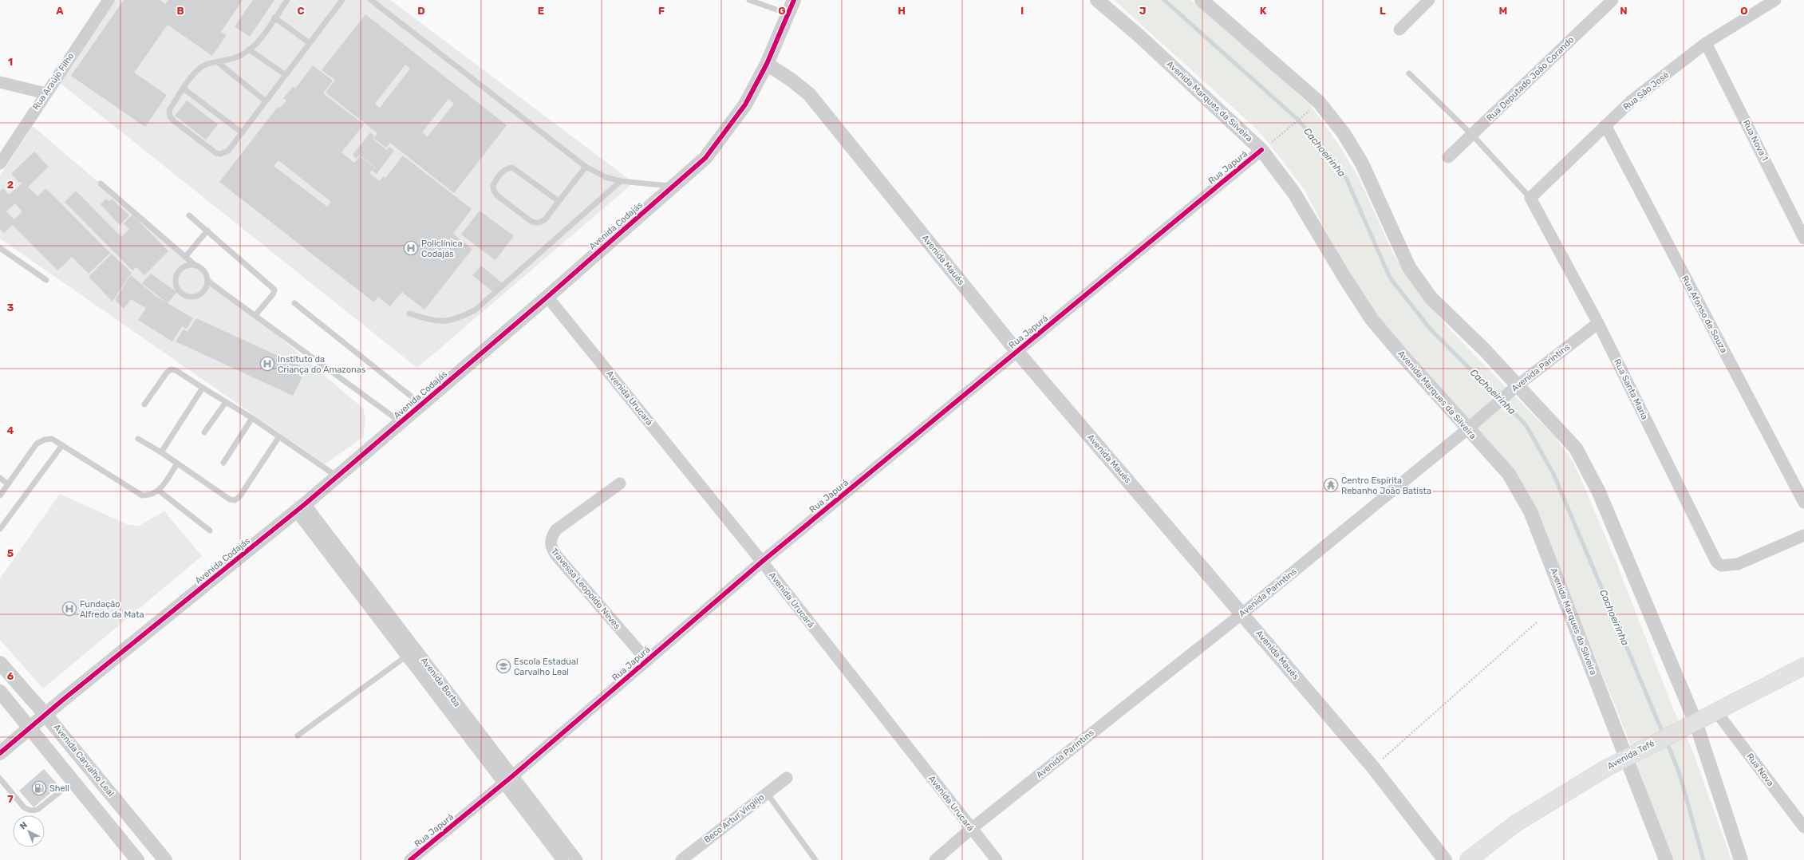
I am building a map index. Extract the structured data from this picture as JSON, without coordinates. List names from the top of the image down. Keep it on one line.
{"streets":{"main road":["Avenida Tefé"],"street":["Rua Deputado João Corando","Rua Araújo Filho","Rua São José","Avenida Marques da Silveira","Rua Nova 1","Rua Japurá","Avenida Codajás","Avenida Maués","Rua Afonso de Souza","Avenida Parintins","Rua Santa Maria","Avenida Urucará","Travessa Leopoldo Neves","Avenida Borba","Avenida Carvalho Leal","Rua Nova","Beco Artur Virgiljo"]},"crossings":[["Rua São José","Rua Nova 1"],["Rua São José","Rua Afonso de Souza"],["Rua São José","Rua Santa Maria"],["Avenida Marques da Silveira","Rua Japurá"],["Avenida Marques da Silveira","Avenida Parintins"],["Avenida Marques da Silveira","Avenida Tefé"],["Rua Japurá","Avenida Maués"],["Rua Japurá","Avenida Urucará"],["Rua Japurá","Travessa Leopoldo Neves"],["Rua Japurá","Avenida Borba"],["Avenida Codajás","Avenida Maués"],["Avenida Codajás","Avenida Urucará"],["Avenida Codajás","Avenida Borba"],["Avenida Codajás","Avenida Carvalho Leal"],["Avenida Maués","Avenida Parintins"],["Avenida Parintins","Rua Santa Maria"],["Avenida Parintins","Avenida Urucará"],["Avenida Tefé","Rua Nova"]],"water":["Cachoeirinha"],"places":{"hospital":["Policlínica Codajás","Instituto da Criança do Amazonas","Fundação Alfredo da Mata"],"temple":["Centro Espírita Rebanho João Batista"],"school or university":["Escola Estadual Carvalho Leal"],"fuel station":["Shell"]},"north":"top left","grid":{"columns":["A","B","C","D","E","F","G","H","I","J","K","L","M","N","O"],"rows":["1","2","3","4","5","6","7"]}}
